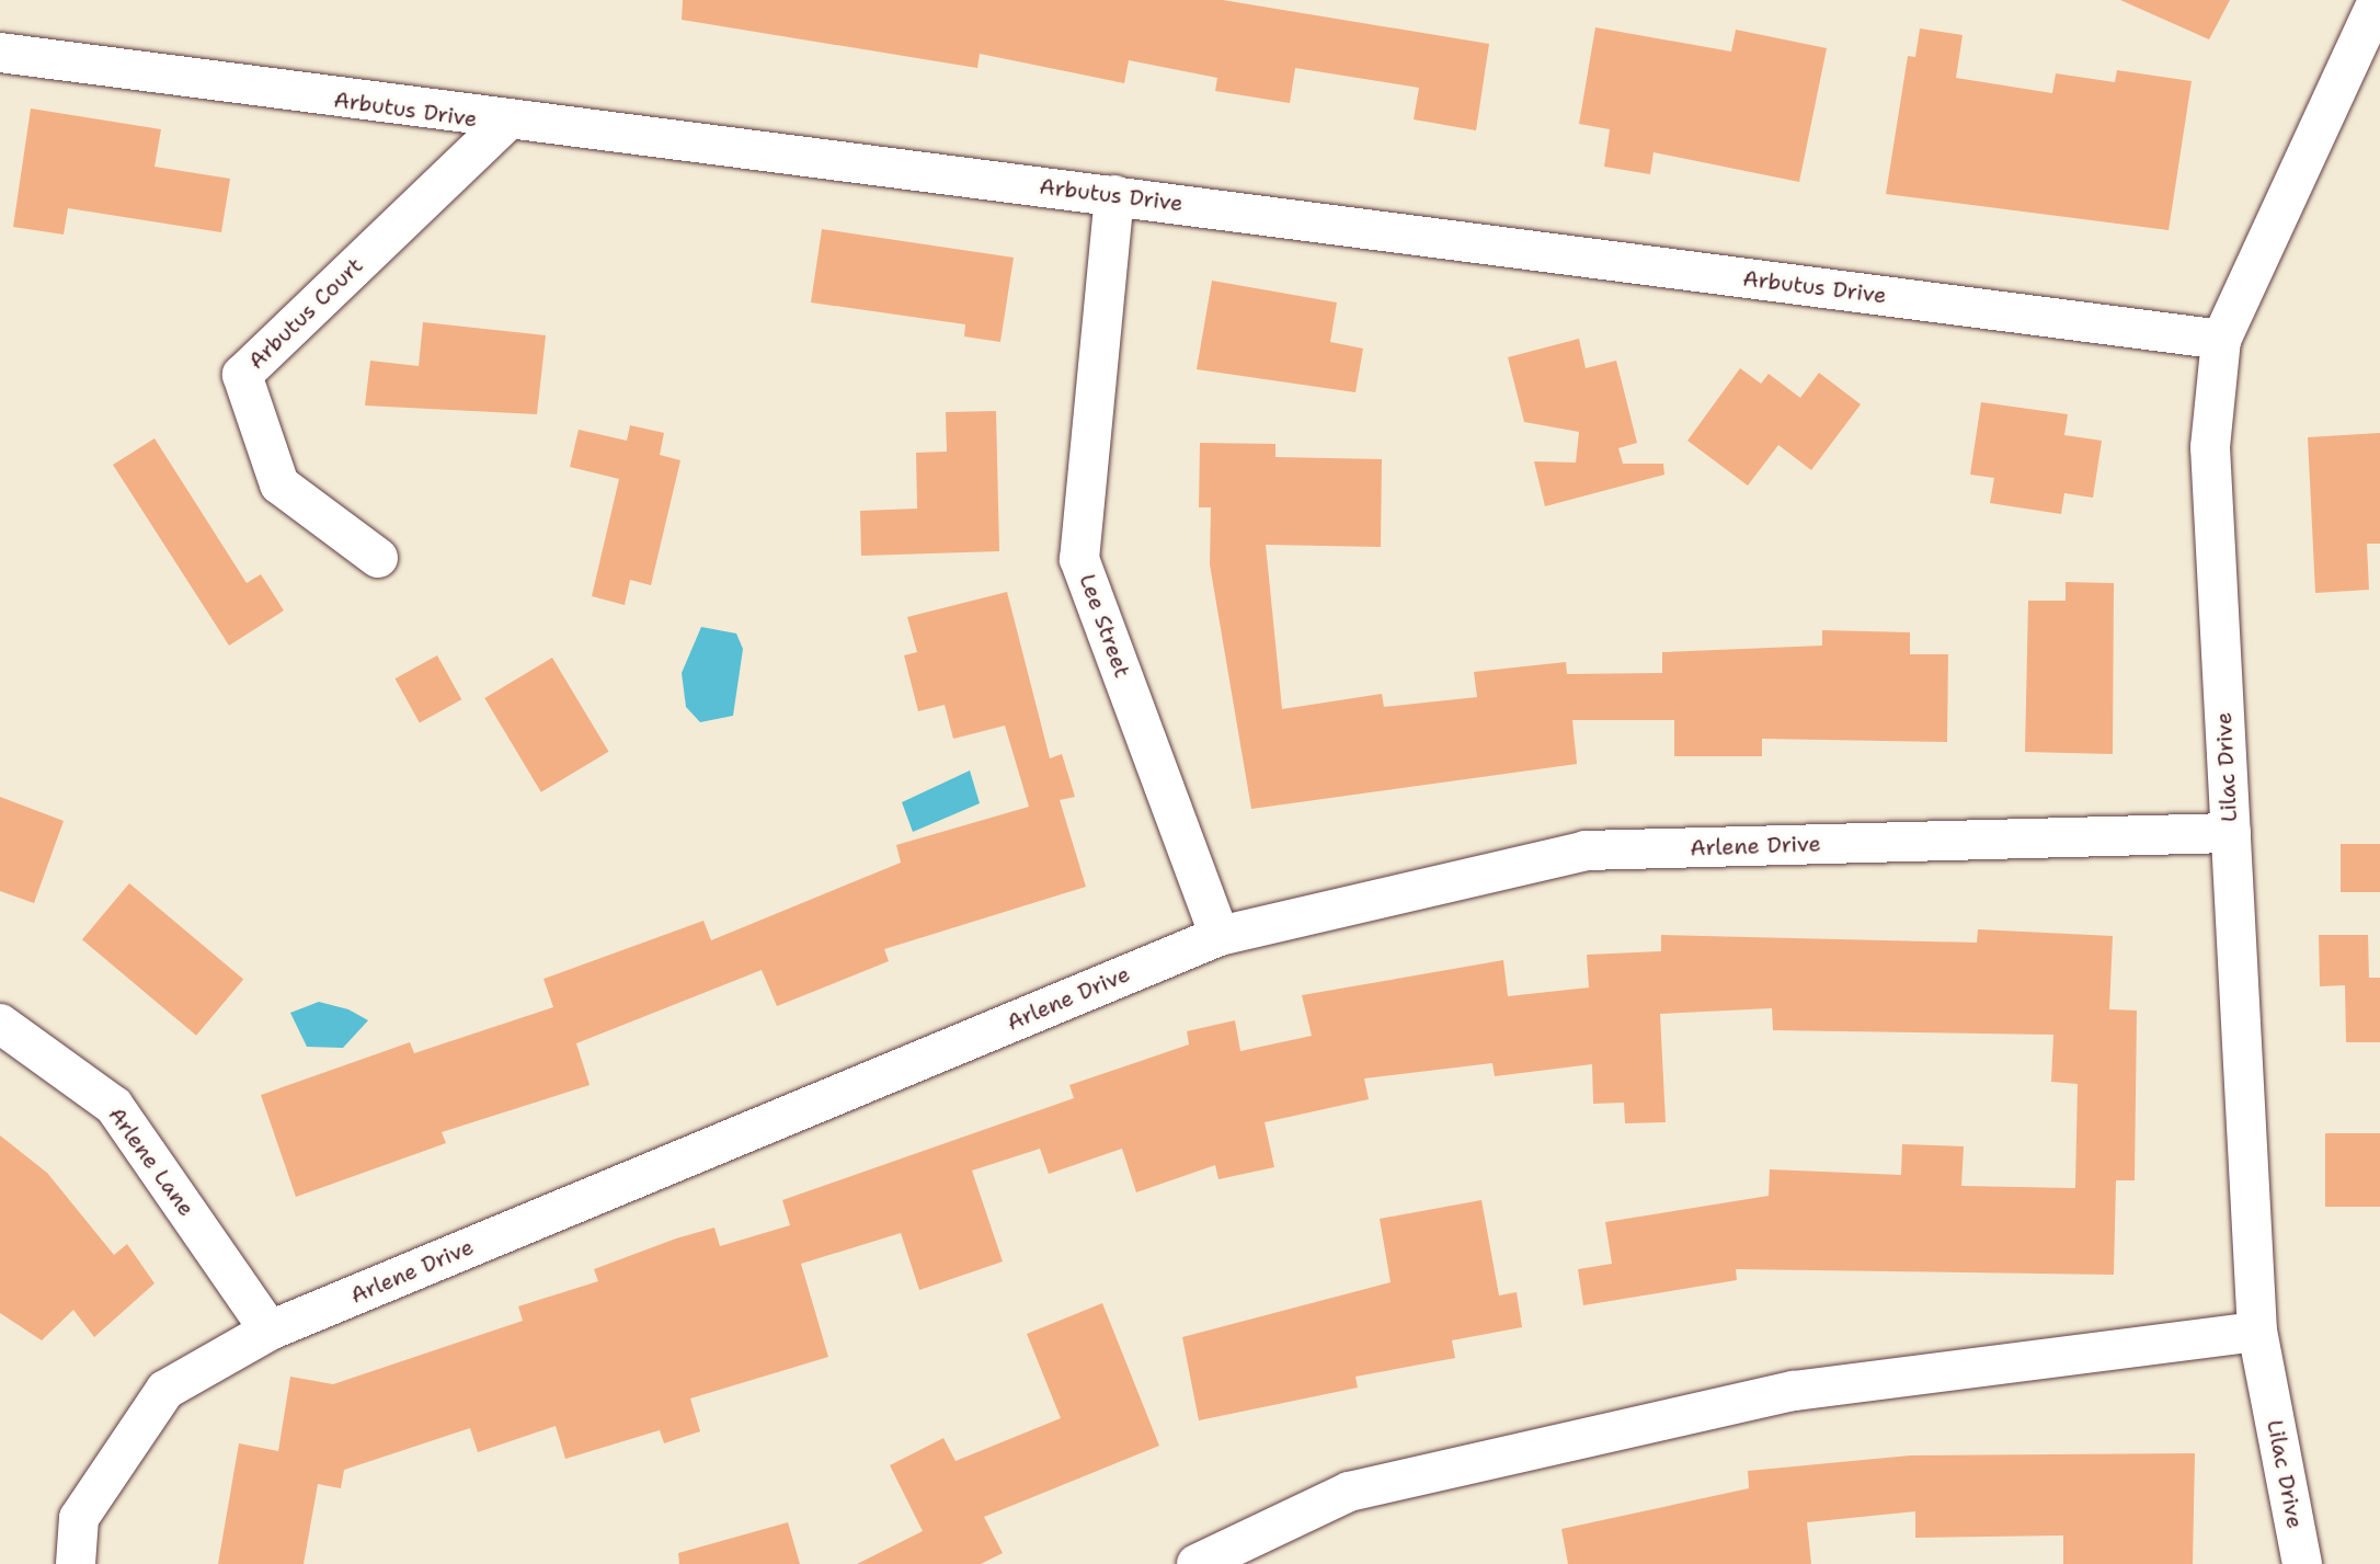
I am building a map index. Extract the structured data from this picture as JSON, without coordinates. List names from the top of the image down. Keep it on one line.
{"streets":{"street":["Arbutus Drive","Arbutus Court","Lee Street","Lilac Drive","Arlene Drive","Arlene Lane"]},"crossings":[["Arbutus Drive","Arbutus Court"],["Arbutus Drive","Lee Street"],["Arbutus Drive","Lilac Drive"],["Lee Street","Arlene Drive"],["Lilac Drive","Arlene Drive"],["Arlene Drive","Arlene Lane"]]}
